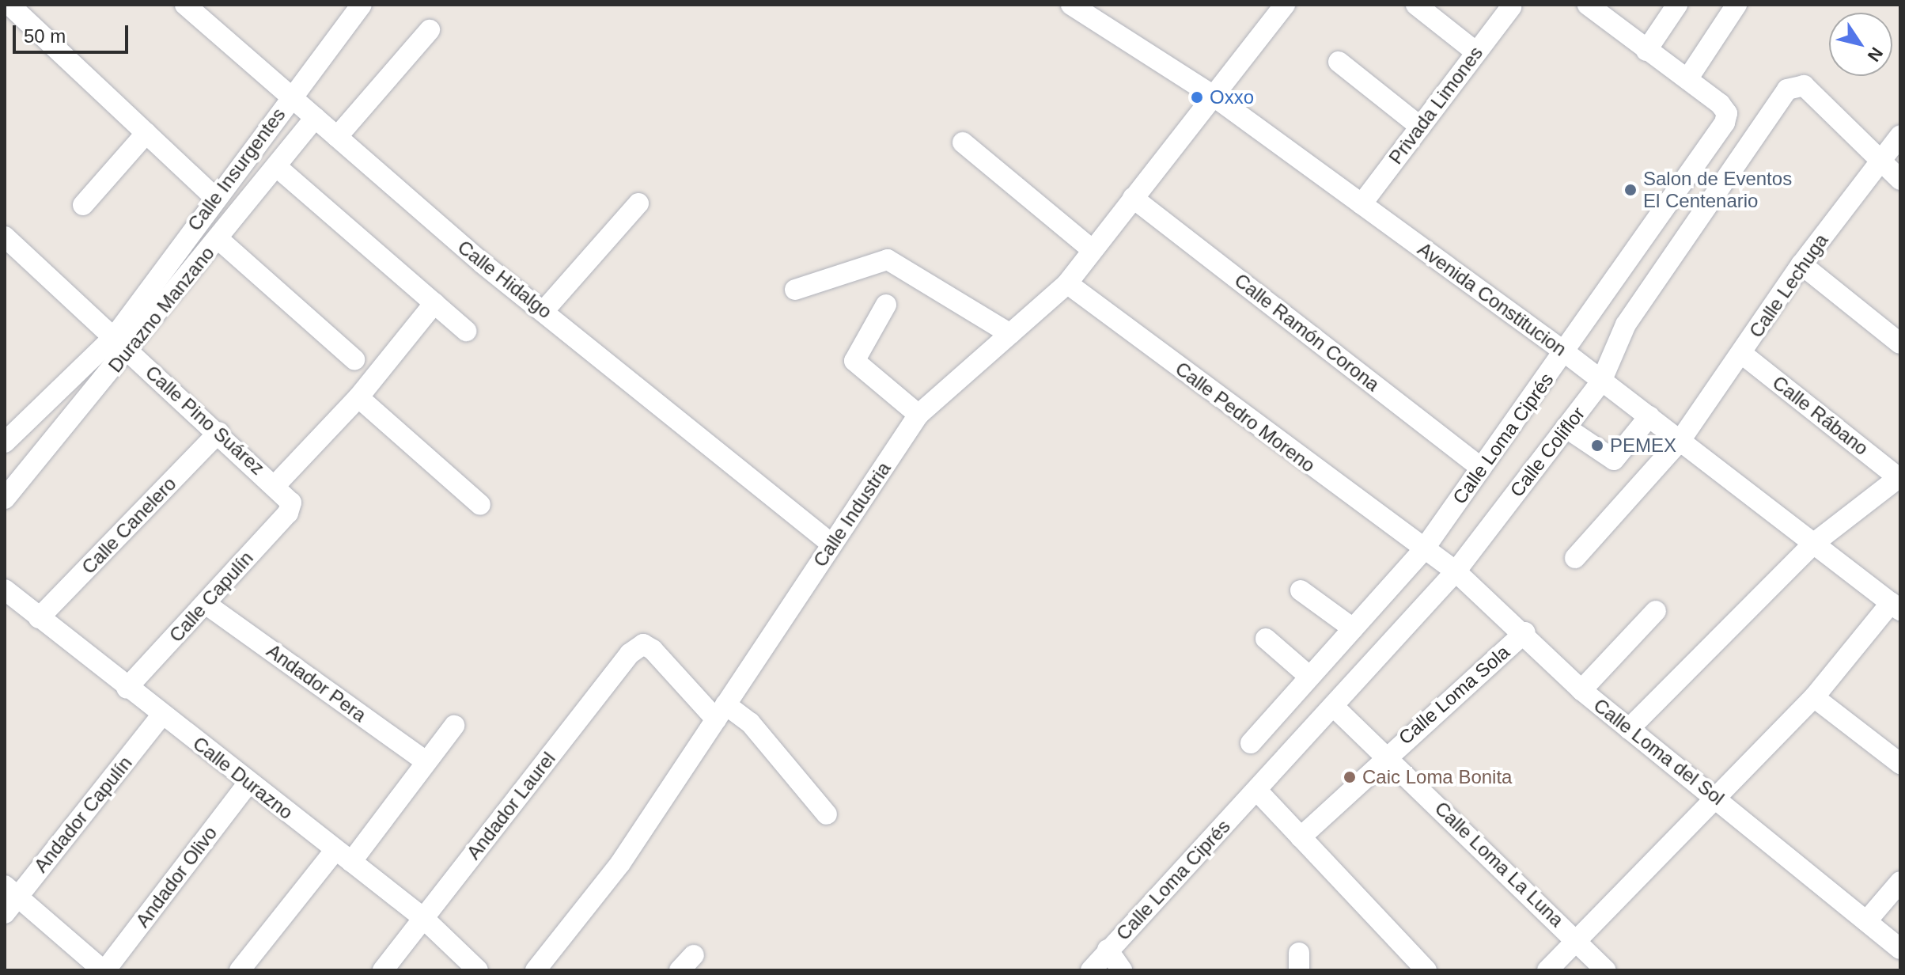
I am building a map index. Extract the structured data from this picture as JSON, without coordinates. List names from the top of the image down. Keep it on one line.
{"streets":{"street":["Privada Limones","Calle Insurgentes","Calle Hidalgo","Calle Lechuga","Avenida Constitucion","Durazno Manzano","Calle Ramón Corona","Calle Rábano","Calle Pedro Moreno","Calle Pino Suárez","Calle Loma Ciprés","Calle Coliflor","Calle Industria","Calle Canelero","Calle Capulín","Andador Pera","Calle Loma Sola","Calle Loma del Sol","Calle Durazno","Andador Laurel","Andador Capulín","Calle Loma La Luna","Andador Olivo"]},"crossings":[["Privada Limones","Avenida Constitucion"],["Calle Insurgentes","Calle Hidalgo"],["Calle Insurgentes","Durazno Manzano"],["Calle Insurgentes","Calle Pino Suárez"],["Calle Hidalgo","Durazno Manzano"],["Calle Hidalgo","Calle Industria"],["Calle Lechuga","Avenida Constitucion"],["Calle Lechuga","Calle Rábano"],["Calle Lechuga","Calle Coliflor"],["Avenida Constitucion","Calle Loma Ciprés"],["Avenida Constitucion","Calle Coliflor"],["Avenida Constitucion","Calle Industria"],["Durazno Manzano","Calle Pino Suárez"],["Calle Ramón Corona","Calle Loma Ciprés"],["Calle Ramón Corona","Calle Industria"],["Calle Pedro Moreno","Calle Loma Ciprés"],["Calle Pedro Moreno","Calle Industria"],["Calle Pedro Moreno","Calle Loma del Sol"],["Calle Pino Suárez","Calle Canelero"],["Calle Pino Suárez","Calle Capulín"],["Calle Loma Ciprés","Calle Coliflor"],["Calle Loma Ciprés","Calle Loma del Sol"],["Calle Coliflor","Calle Loma del Sol"],["Calle Coliflor","Calle Loma La Luna"],["Calle Industria","Andador Laurel"],["Calle Canelero","Calle Durazno"],["Calle Capulín","Andador Pera"],["Calle Capulín","Calle Durazno"],["Calle Loma Sola","Calle Loma del Sol"],["Calle Loma Sola","Calle Loma La Luna"],["Calle Durazno","Andador Laurel"],["Calle Durazno","Andador Capulín"],["Calle Durazno","Andador Olivo"]],"places":["Oxxo","Salon de Eventos El Centenario","PEMEX","Caic Loma Bonita"],"scale_bar":"50 m","north":"bottom right"}
